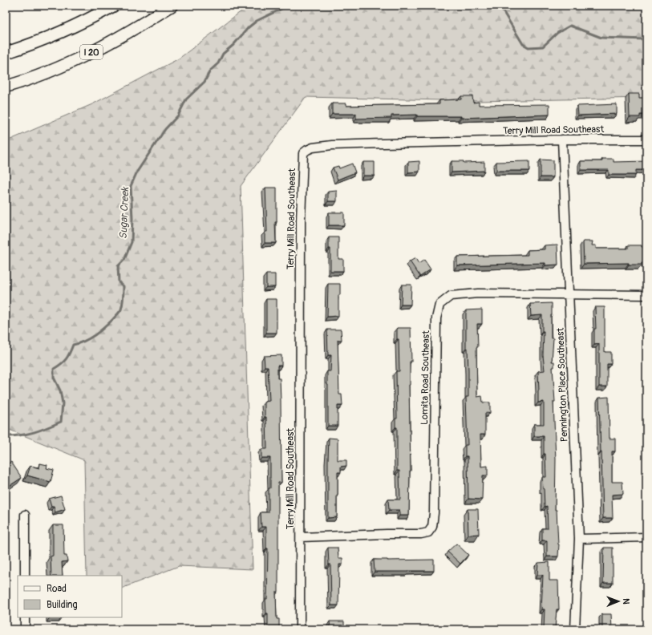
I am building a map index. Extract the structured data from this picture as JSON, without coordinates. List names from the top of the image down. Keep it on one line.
{"streets":{"highway":["I 20"],"street":["Terry Mill Road Southeast","Lomita Road Southeast","Pennington Place Southeast"]},"crossings":[["Terry Mill Road Southeast","Lomita Road Southeast"],["Terry Mill Road Southeast","Pennington Place Southeast"],["Lomita Road Southeast","Pennington Place Southeast"]],"water":["Sugar Creek"],"legend":["Road","Building"],"north":"right"}
